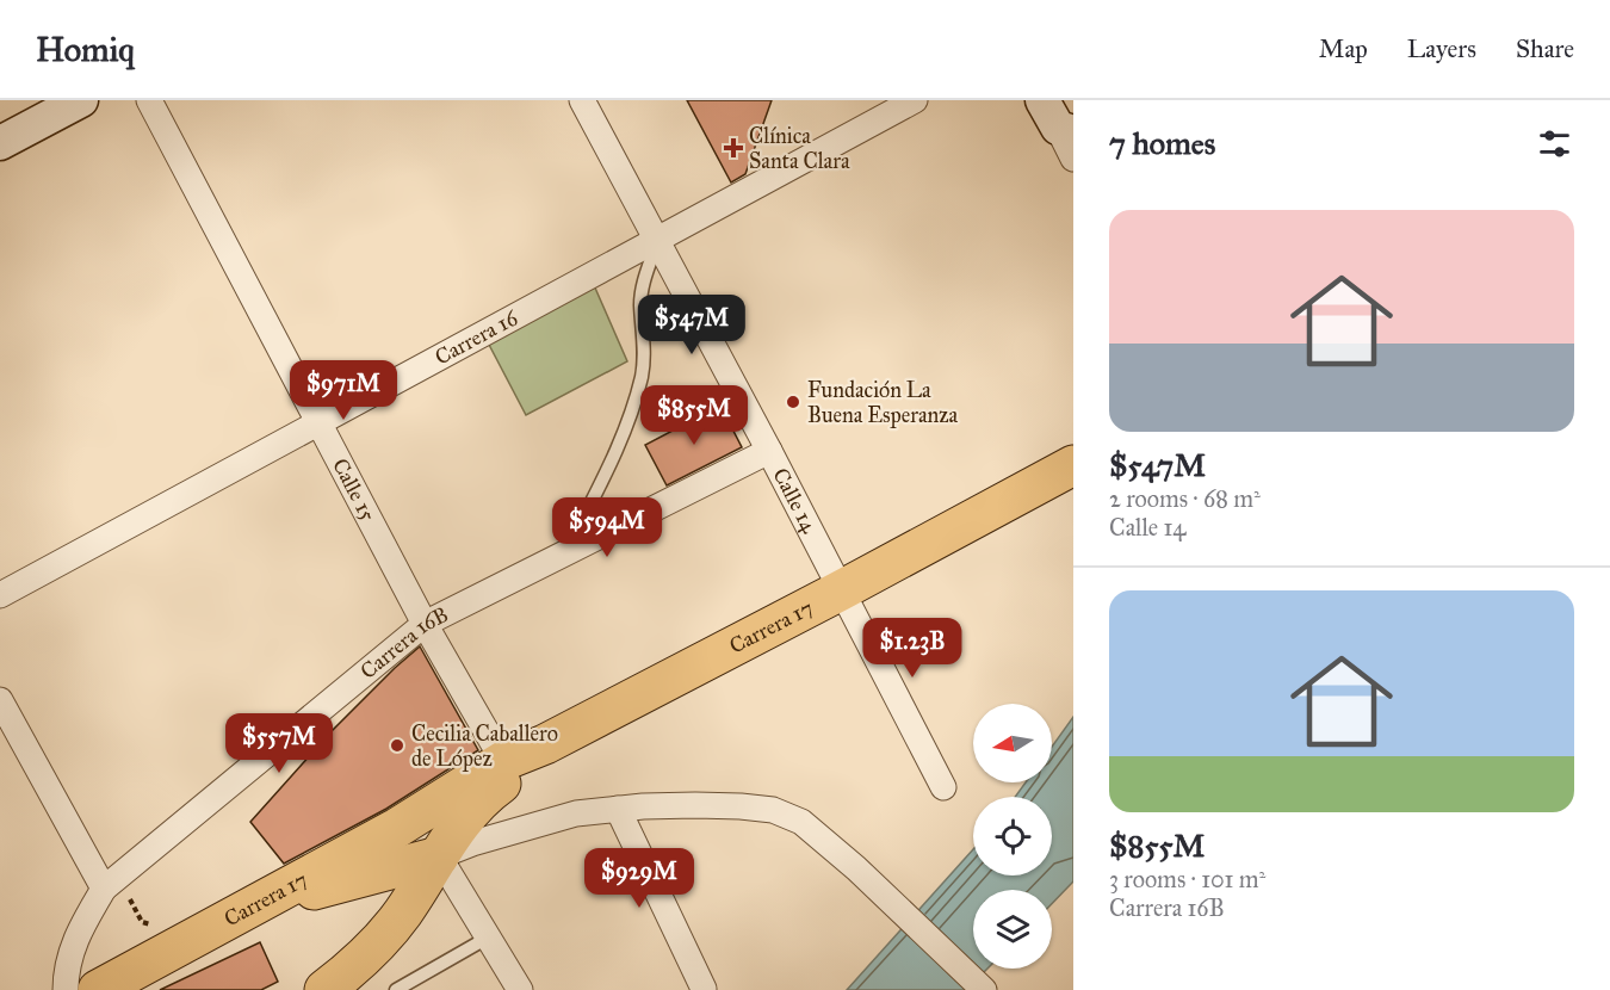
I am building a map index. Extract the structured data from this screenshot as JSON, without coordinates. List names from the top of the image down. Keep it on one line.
{"streets":{"main road":["Carrera 17"],"street":["Carrera 16","Calle 15","Calle 14","Carrera 16B"]},"crossings":[["Carrera 16","Calle 15"],["Carrera 16","Calle 14"],["Calle 15","Carrera 17"],["Calle 15","Carrera 16B"],["Calle 14","Carrera 17"],["Calle 14","Carrera 16B"]],"places":{"health":["Clínica Santa Clara"],"other":["Fundación La Buena Esperanza","Cecilia Caballero de López"]},"north":"left","page":{"header":"Homiq","nav":["Map","Layers","Share"],"heading":"7 homes","list":[{"name":"$547M","note":"2 rooms · 68 m² · Calle 14"},{"name":"$855M","note":"3 rooms · 101 m² · Carrera 16B"}],"price":["$547M","$971M","$855M","$594M","$1.23B","$557M","$929M"]}}
